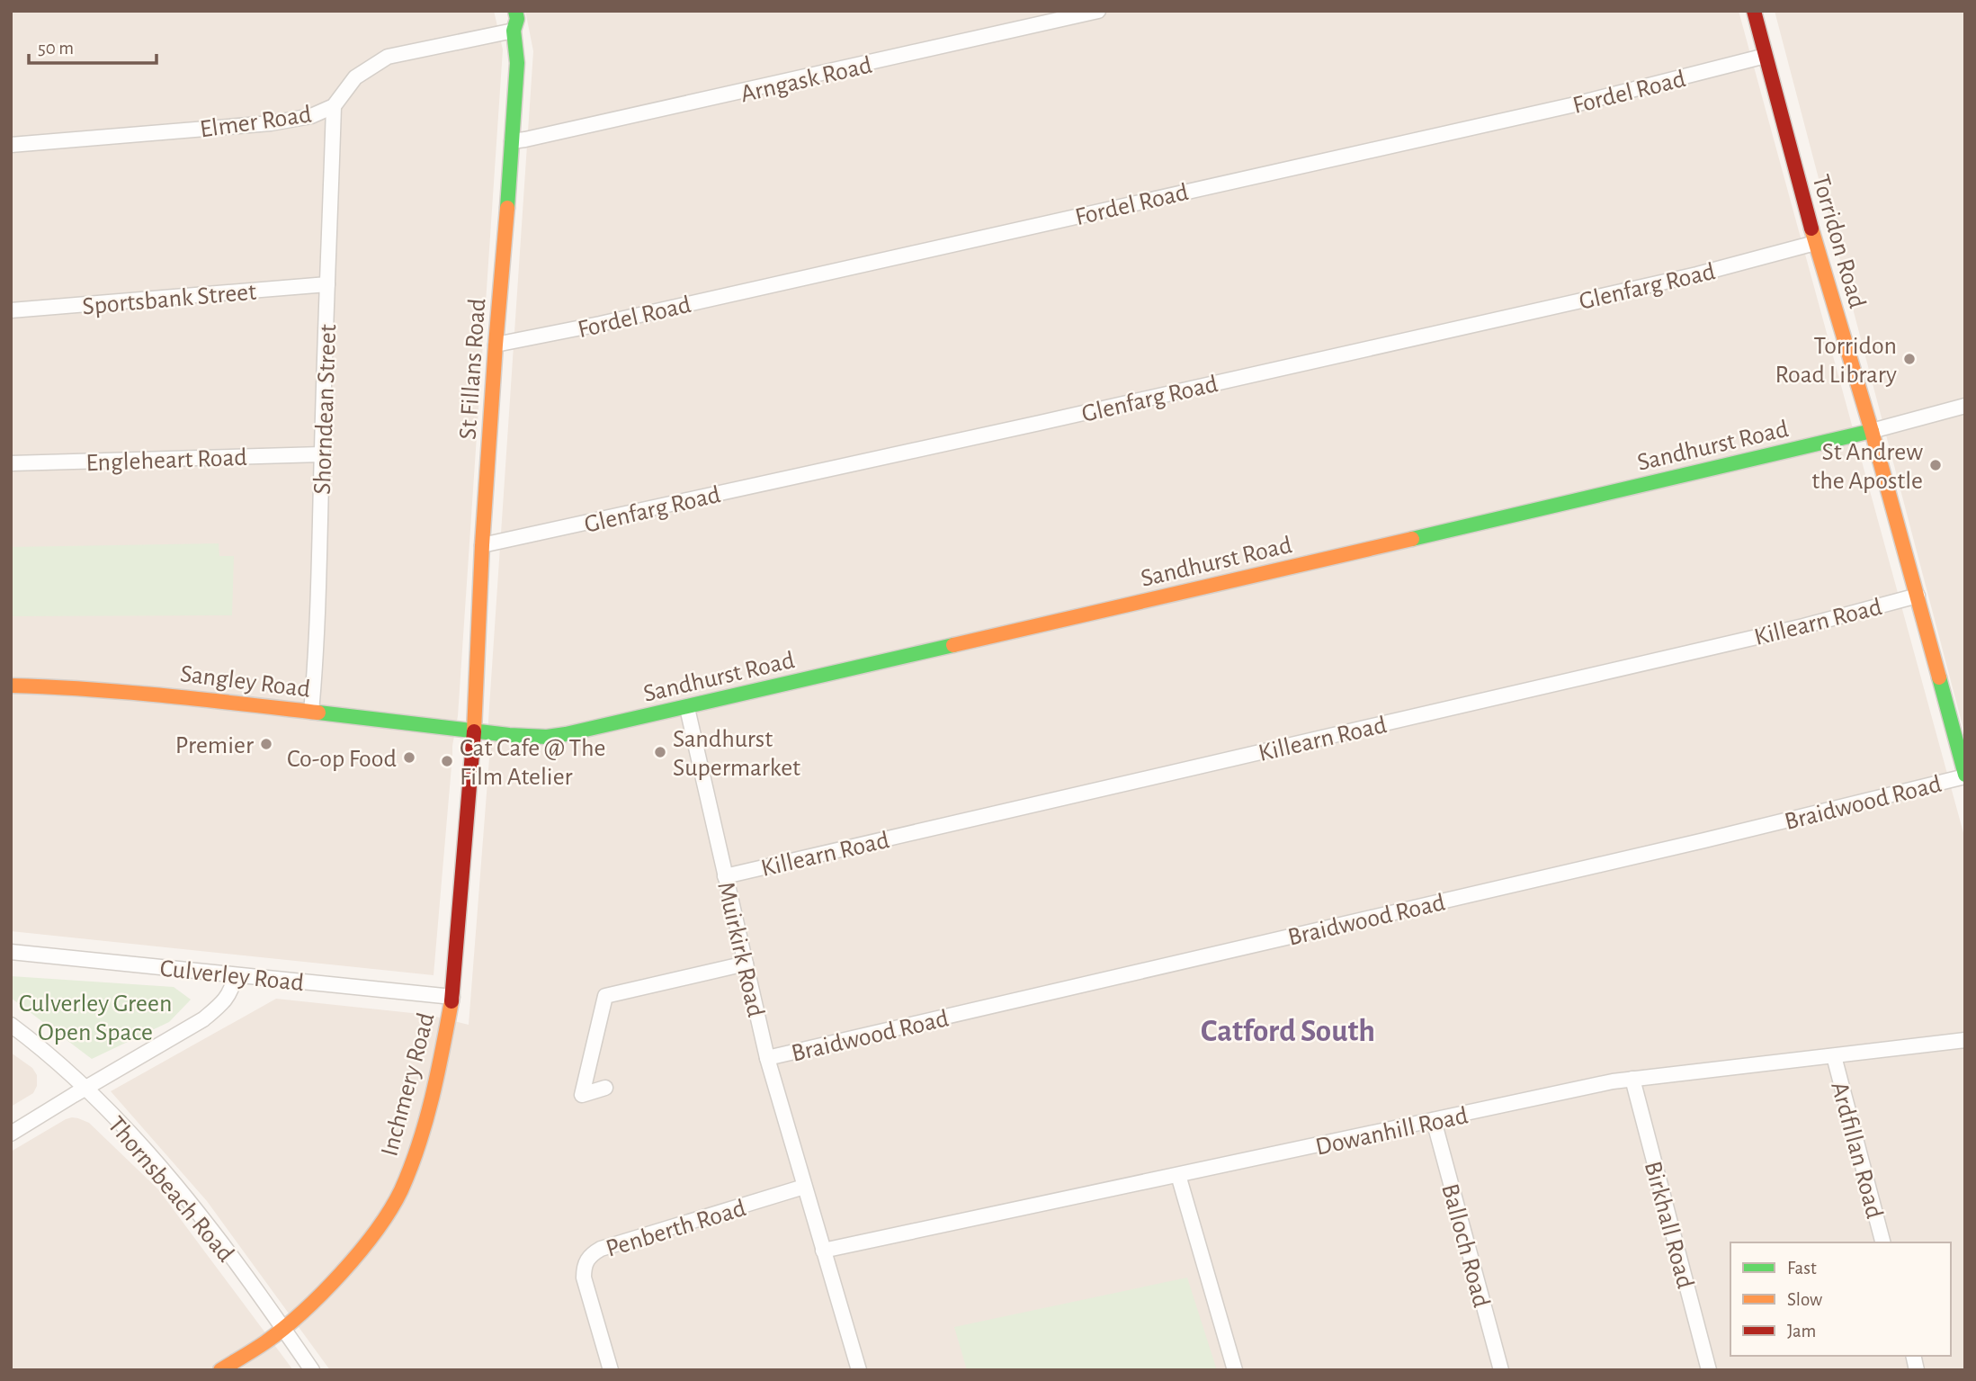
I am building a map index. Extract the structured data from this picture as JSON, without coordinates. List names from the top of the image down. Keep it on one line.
{"streets":{"street":["Arngask Road","Fordel Road","Elmer Road","Torridon Road","Glenfarg Road","Sportsbank Street","St Fillans Road","Shorndean Street","Sandhurst Road","Engleheart Road","Killearn Road","Sangley Road","Braidwood Road","Muirkirk Road","Culverley Road","Inchmery Road","Dowanhill Road","Ardfillan Road","Thornsbeach Road","Birkhall Road","Penberth Road","Balloch Road"]},"crossings":[["Arngask Road","St Fillans Road"],["Fordel Road","Torridon Road"],["Fordel Road","St Fillans Road"],["Elmer Road","St Fillans Road"],["Elmer Road","Shorndean Street"],["Torridon Road","Glenfarg Road"],["Torridon Road","Sandhurst Road"],["Torridon Road","Killearn Road"],["Torridon Road","Braidwood Road"],["Glenfarg Road","St Fillans Road"],["Sportsbank Street","Shorndean Street"],["St Fillans Road","Sandhurst Road"],["St Fillans Road","Sangley Road"],["St Fillans Road","Inchmery Road"],["Shorndean Street","Engleheart Road"],["Shorndean Street","Sangley Road"],["Sandhurst Road","Sangley Road"],["Sandhurst Road","Muirkirk Road"],["Sandhurst Road","Inchmery Road"],["Killearn Road","Muirkirk Road"],["Sangley Road","Inchmery Road"],["Braidwood Road","Muirkirk Road"],["Muirkirk Road","Dowanhill Road"],["Muirkirk Road","Penberth Road"],["Culverley Road","Inchmery Road"],["Inchmery Road","Thornsbeach Road"],["Dowanhill Road","Ardfillan Road"],["Dowanhill Road","Birkhall Road"],["Dowanhill Road","Balloch Road"]],"districts":["Catford South"],"parks":["Culverley Green Open Space"],"places":["Torridon Road Library","St Andrew the Apostle","Premier","Sandhurst Supermarket","Co-op Food","Cat Cafe @ The Film Atelier"],"legend":["Fast","Slow","Jam"],"scale_bar":"50 m"}
